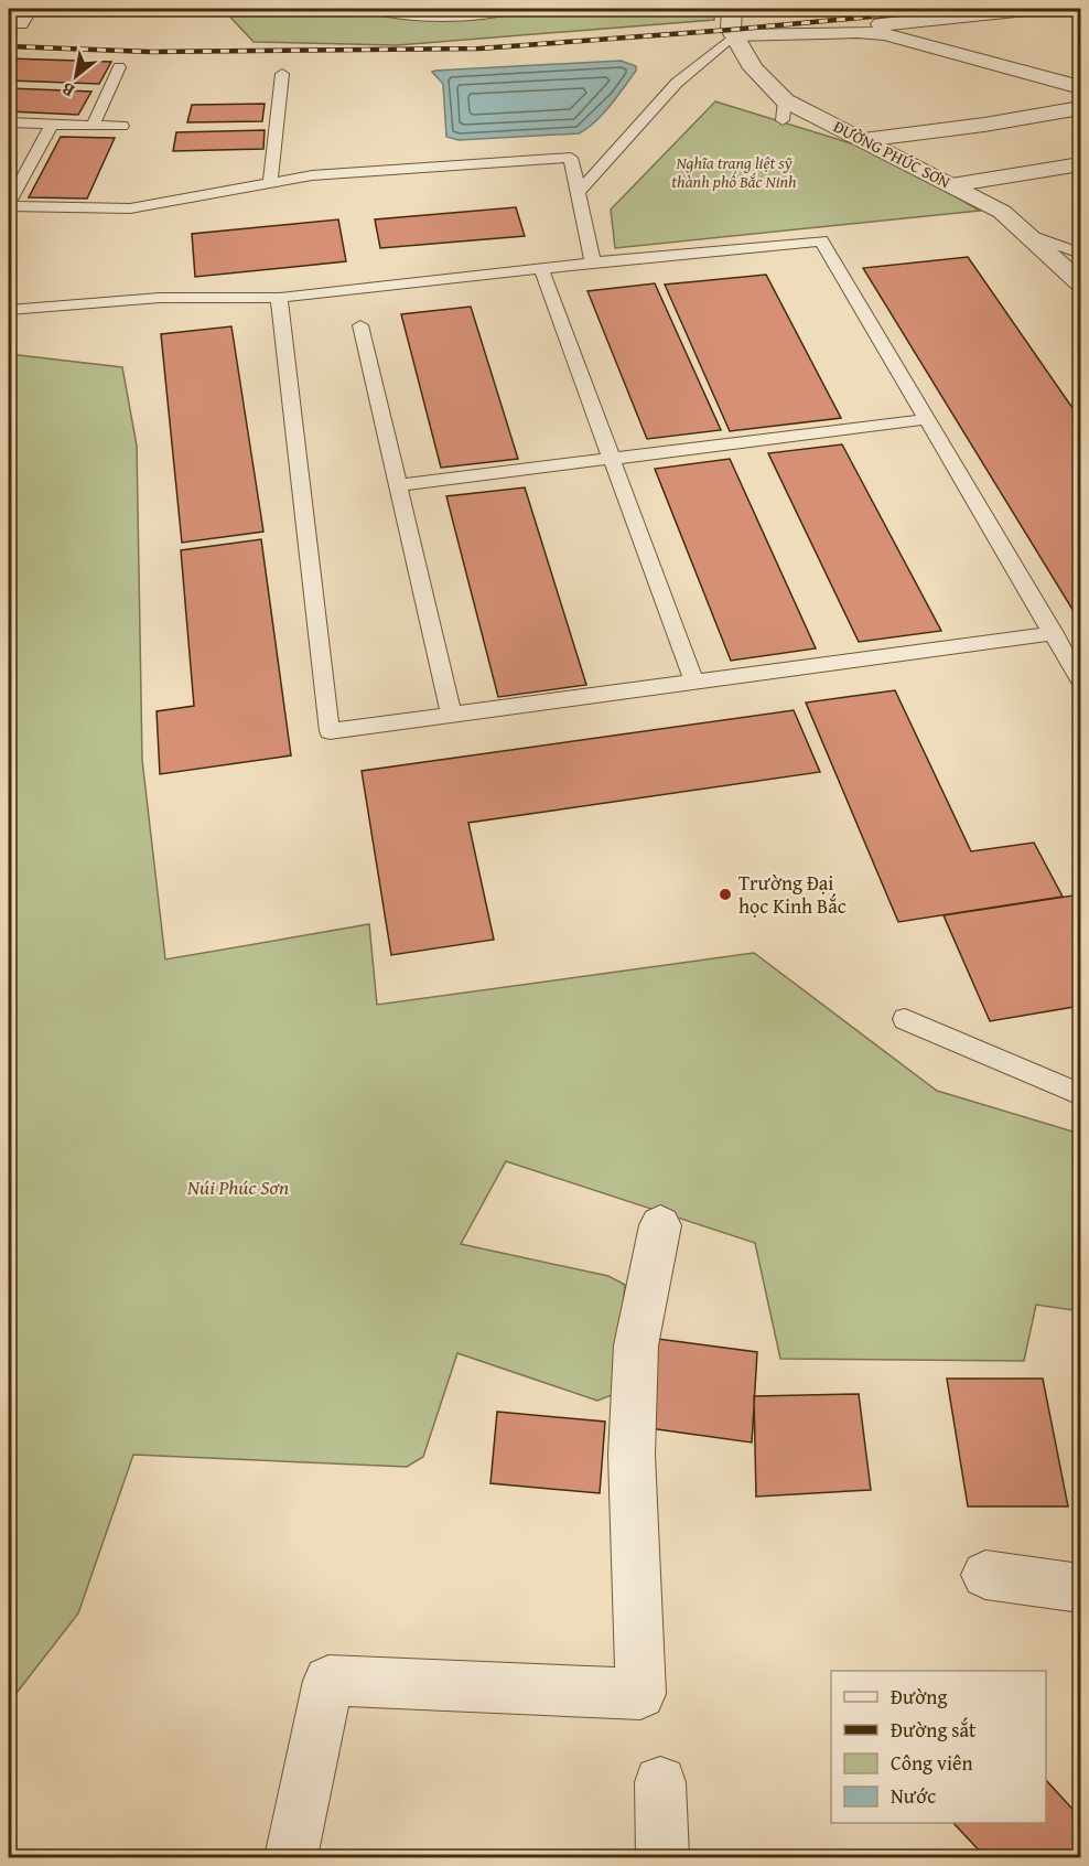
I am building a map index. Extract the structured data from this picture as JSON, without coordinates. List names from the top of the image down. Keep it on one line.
{"streets":{"street":["ĐƯỜNG PHÚC SƠN"]},"parks":["Nghĩa trang liệt sỹ thành phố Bắc Ninh","Núi Phúc Sơn"],"places":["Trường Đại học Kinh Bắc"],"legend":["Đường","Đường sắt","Công viên","Nước"],"north":"bottom left"}
